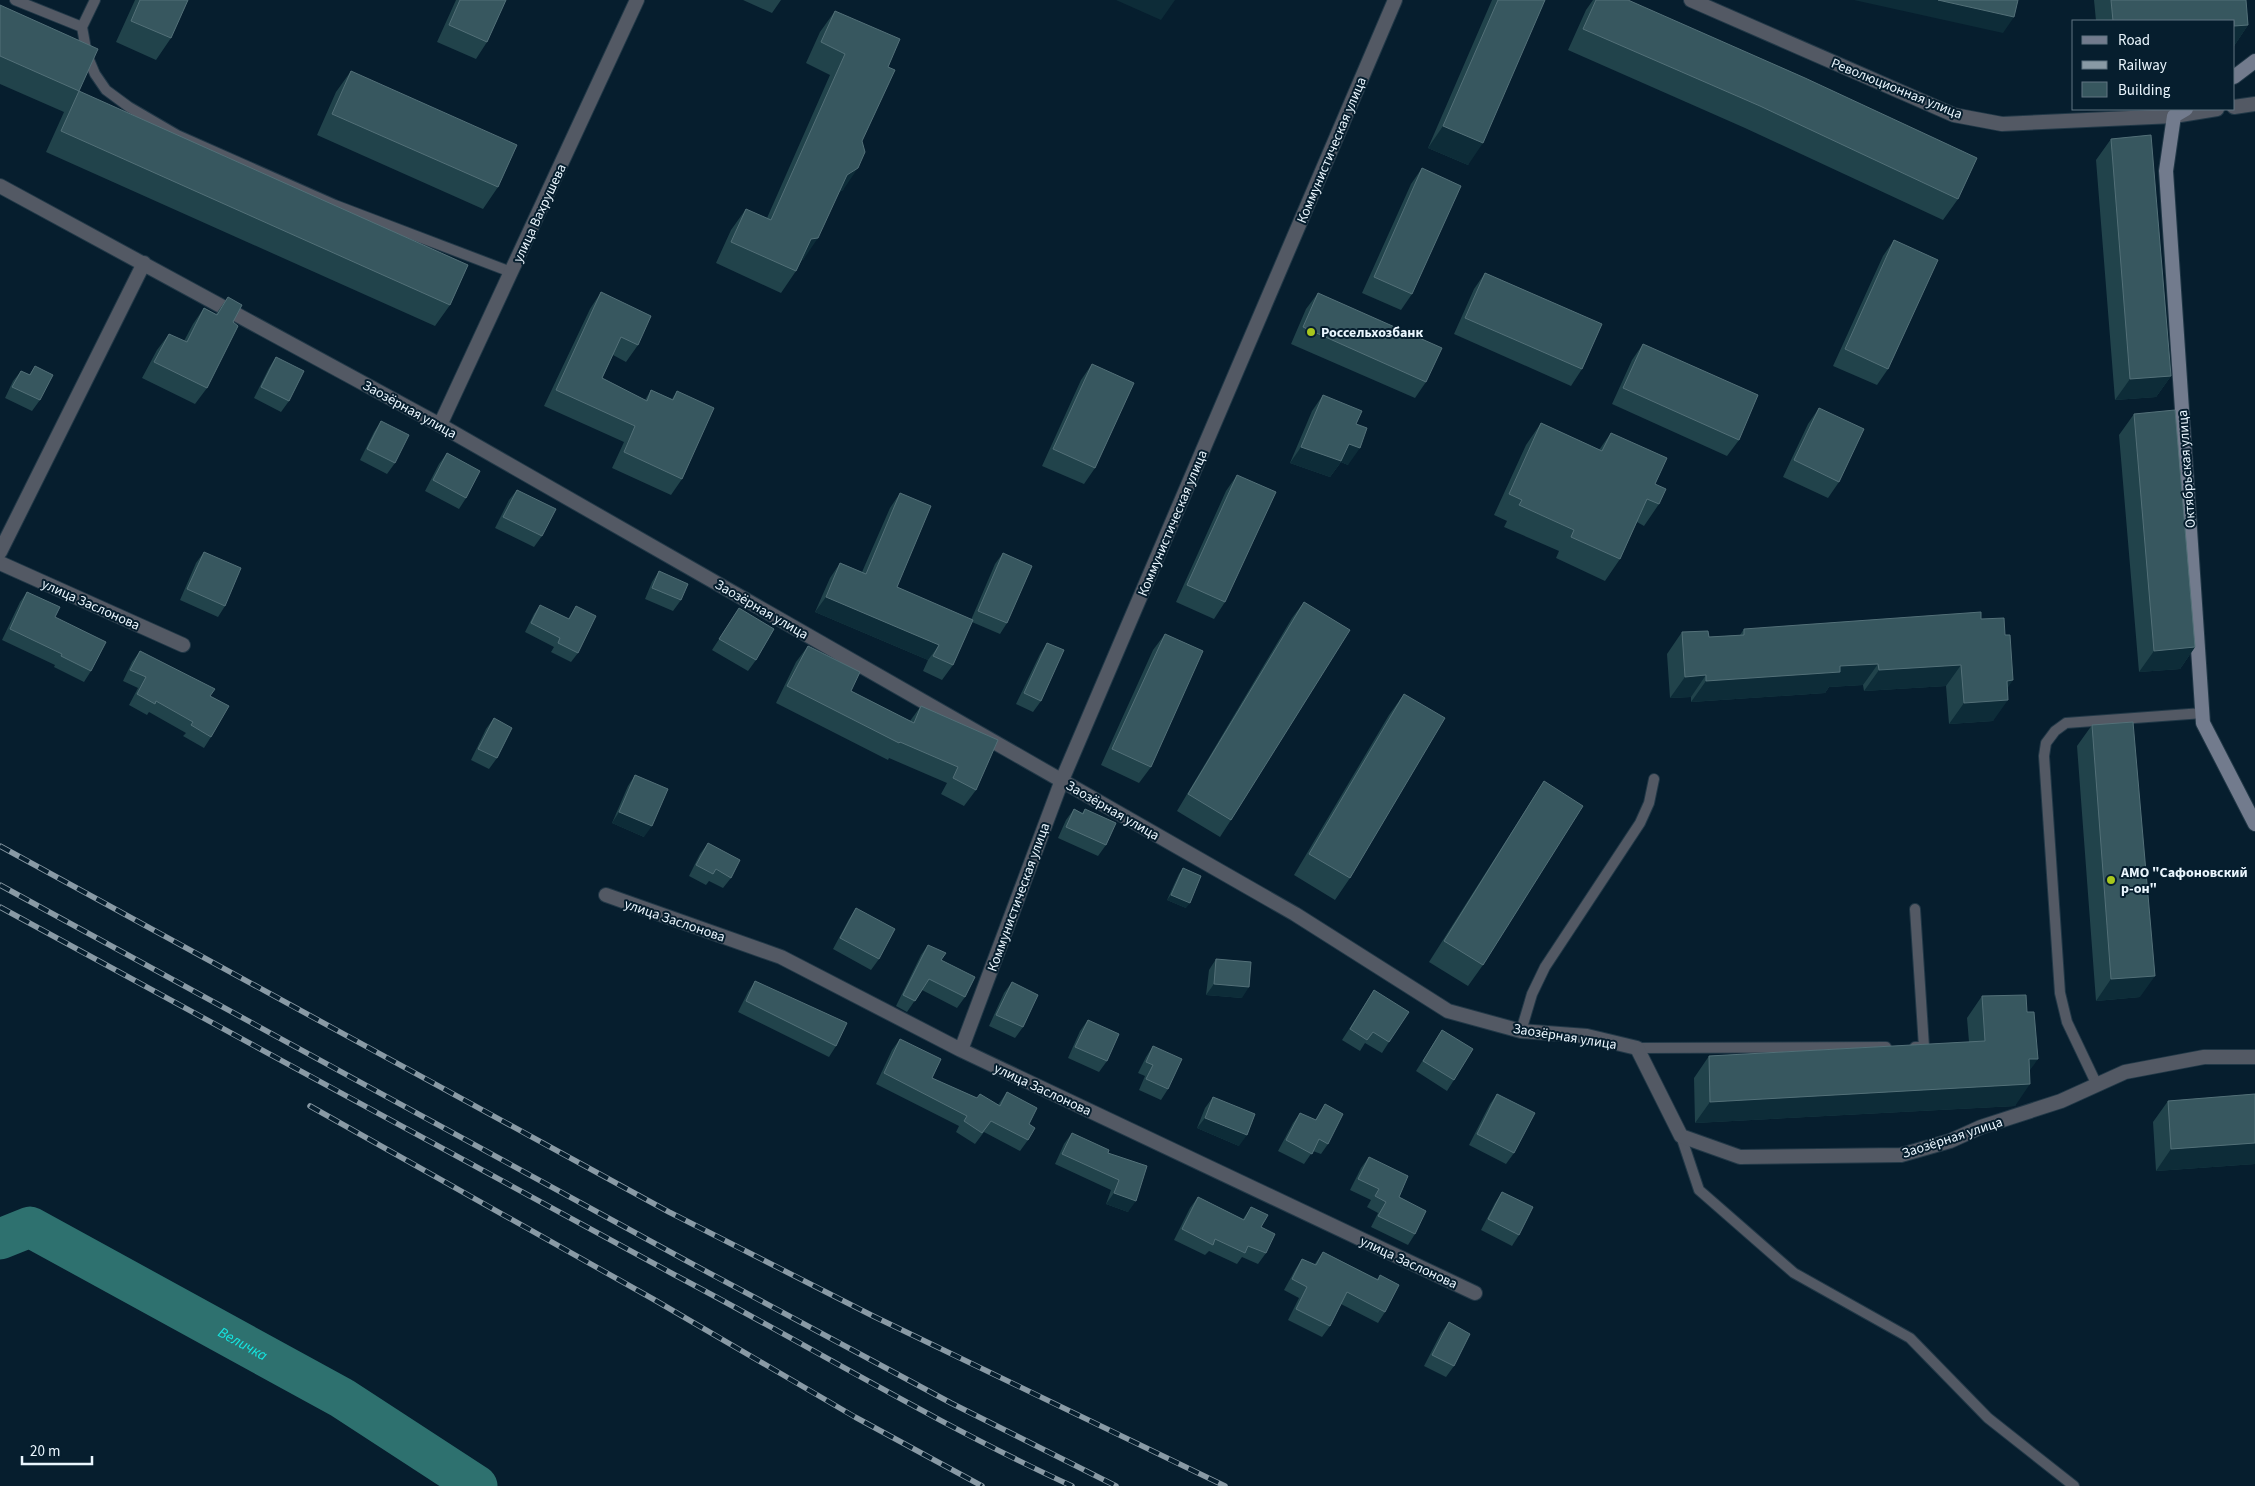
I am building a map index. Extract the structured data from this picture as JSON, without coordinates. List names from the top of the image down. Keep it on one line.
{"streets":{"main road":["Октябрьская улица"],"street":["Революционная улица","Коммунистическая улица","улица Вахрушева","Заозёрная улица","улица Заслонова"]},"crossings":[["Революционная улица","Октябрьская улица"],["Коммунистическая улица","Заозёрная улица"],["Коммунистическая улица","улица Заслонова"],["улица Вахрушева","Заозёрная улица"]],"water":["Величка"],"places":["Россельхозбанк","АМО \"Сафоновский р-он\""],"legend":["Road","Railway","Building"],"scale_bar":"20 m"}
